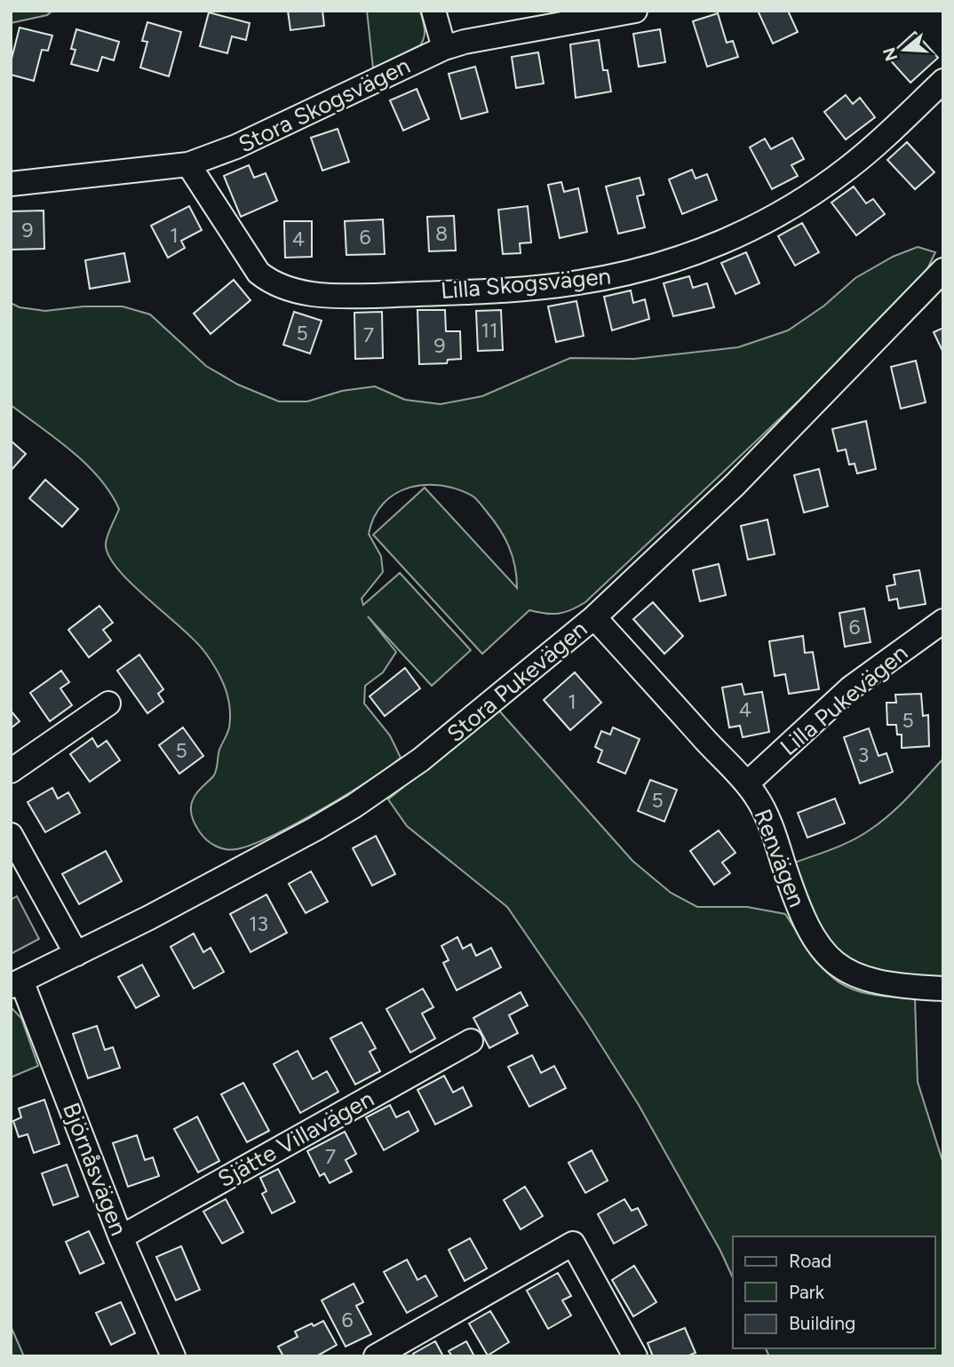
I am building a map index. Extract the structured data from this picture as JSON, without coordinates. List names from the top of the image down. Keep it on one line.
{"streets":{"street":["Stora Skogsvägen","Lilla Skogsvägen","Stora Pukevägen","Lilla Pukevägen","Renvägen","Sjätte Villavägen","Björnåsvägen"]},"crossings":[["Stora Skogsvägen","Lilla Skogsvägen"],["Stora Pukevägen","Renvägen"],["Stora Pukevägen","Björnåsvägen"],["Lilla Pukevägen","Renvägen"],["Sjätte Villavägen","Björnåsvägen"]],"house_numbers":["9","8","1","6","4","11","5","7","9","6","1","4","5","5","3","5","13","7","6"],"legend":["Road","Park","Building"],"north":"left"}
